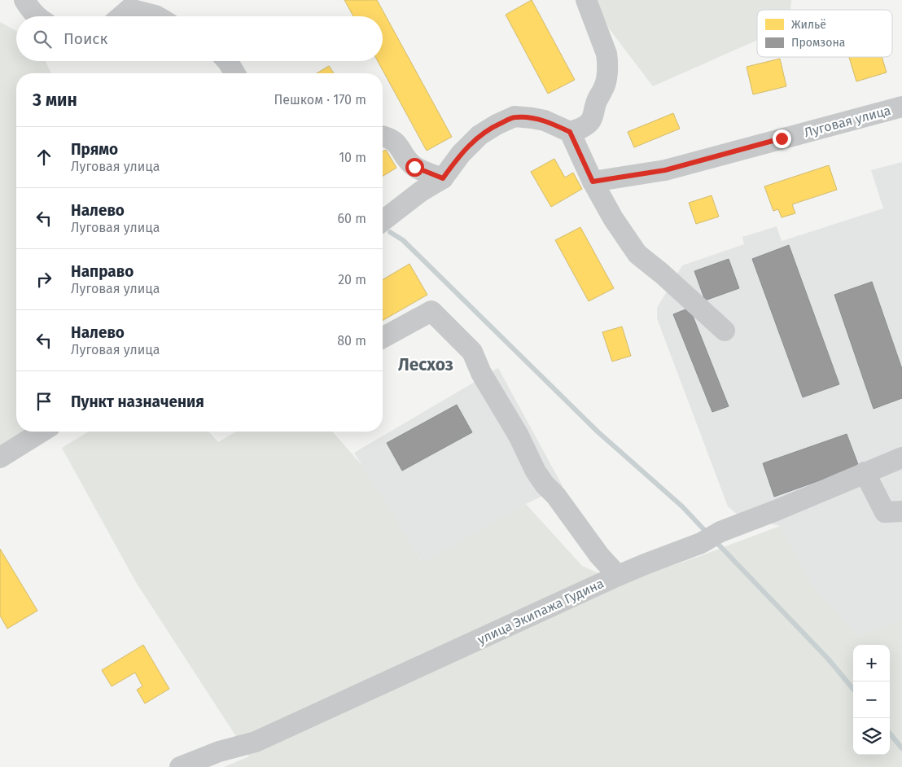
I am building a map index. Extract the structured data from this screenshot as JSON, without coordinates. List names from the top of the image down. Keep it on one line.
{"streets":{"street":["Луговая улица","улица Экипажа Гудина"]},"districts":["Лесхоз"],"legend":["Жильё","Промзона"],"page":{"search":"Поиск","heading":["3 мин","Пешком · 170 m"],"list":[["Прямо","Луговая улица","10 m"],["Налево","Луговая улица","60 m"],["Направо","Луговая улица","20 m"],["Налево","Луговая улица","80 m"],"Пункт назначения"],"map_buttons":["+","−"]}}
